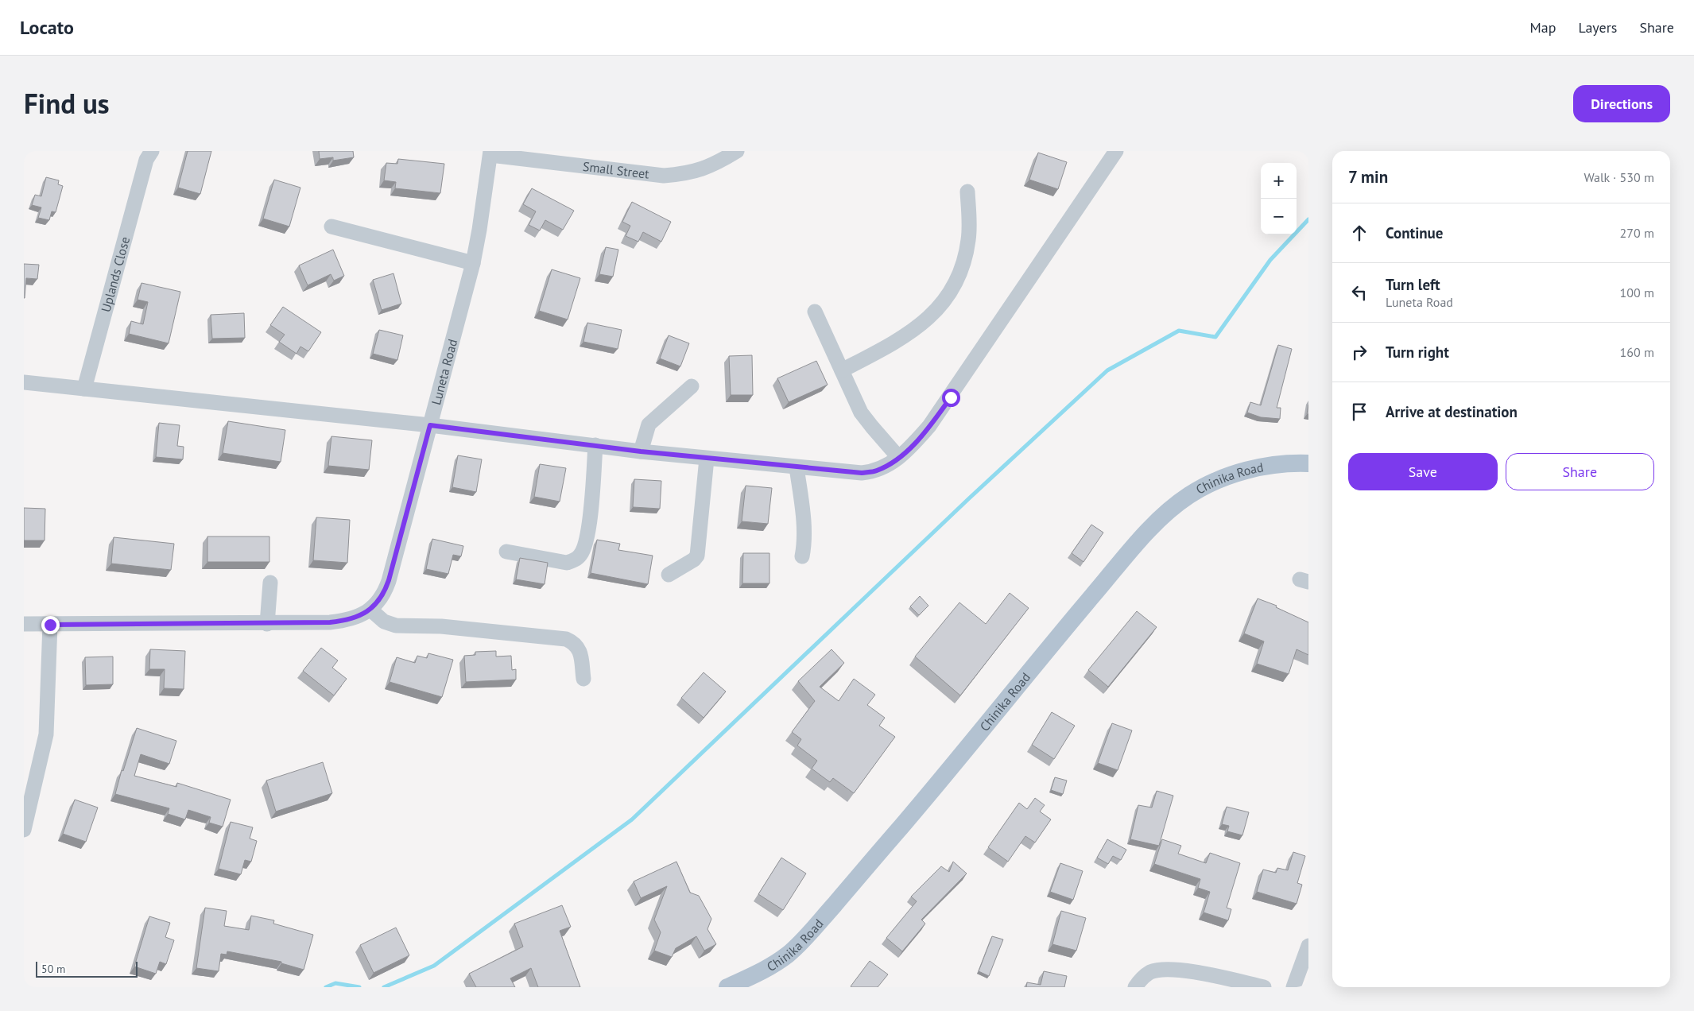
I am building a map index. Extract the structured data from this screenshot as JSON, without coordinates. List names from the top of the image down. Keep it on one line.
{"streets":{"main road":["Chinika Road"],"street":["Small Street","Uplands Close","Luneta Road"]},"crossings":[["Small Street","Luneta Road"]],"scale_bar":"50 m","page":{"header":"Locato","nav":["Map","Layers","Share"],"title":"Find us","buttons":["Directions",["Save","Share"]],"heading":["7 min","Walk · 530 m"],"map_buttons":["+","−"],"list":[["Continue","270 m"],["Turn left","Luneta Road","100 m"],["Turn right","160 m"],"Arrive at destination"],"scale":"50 m"}}
